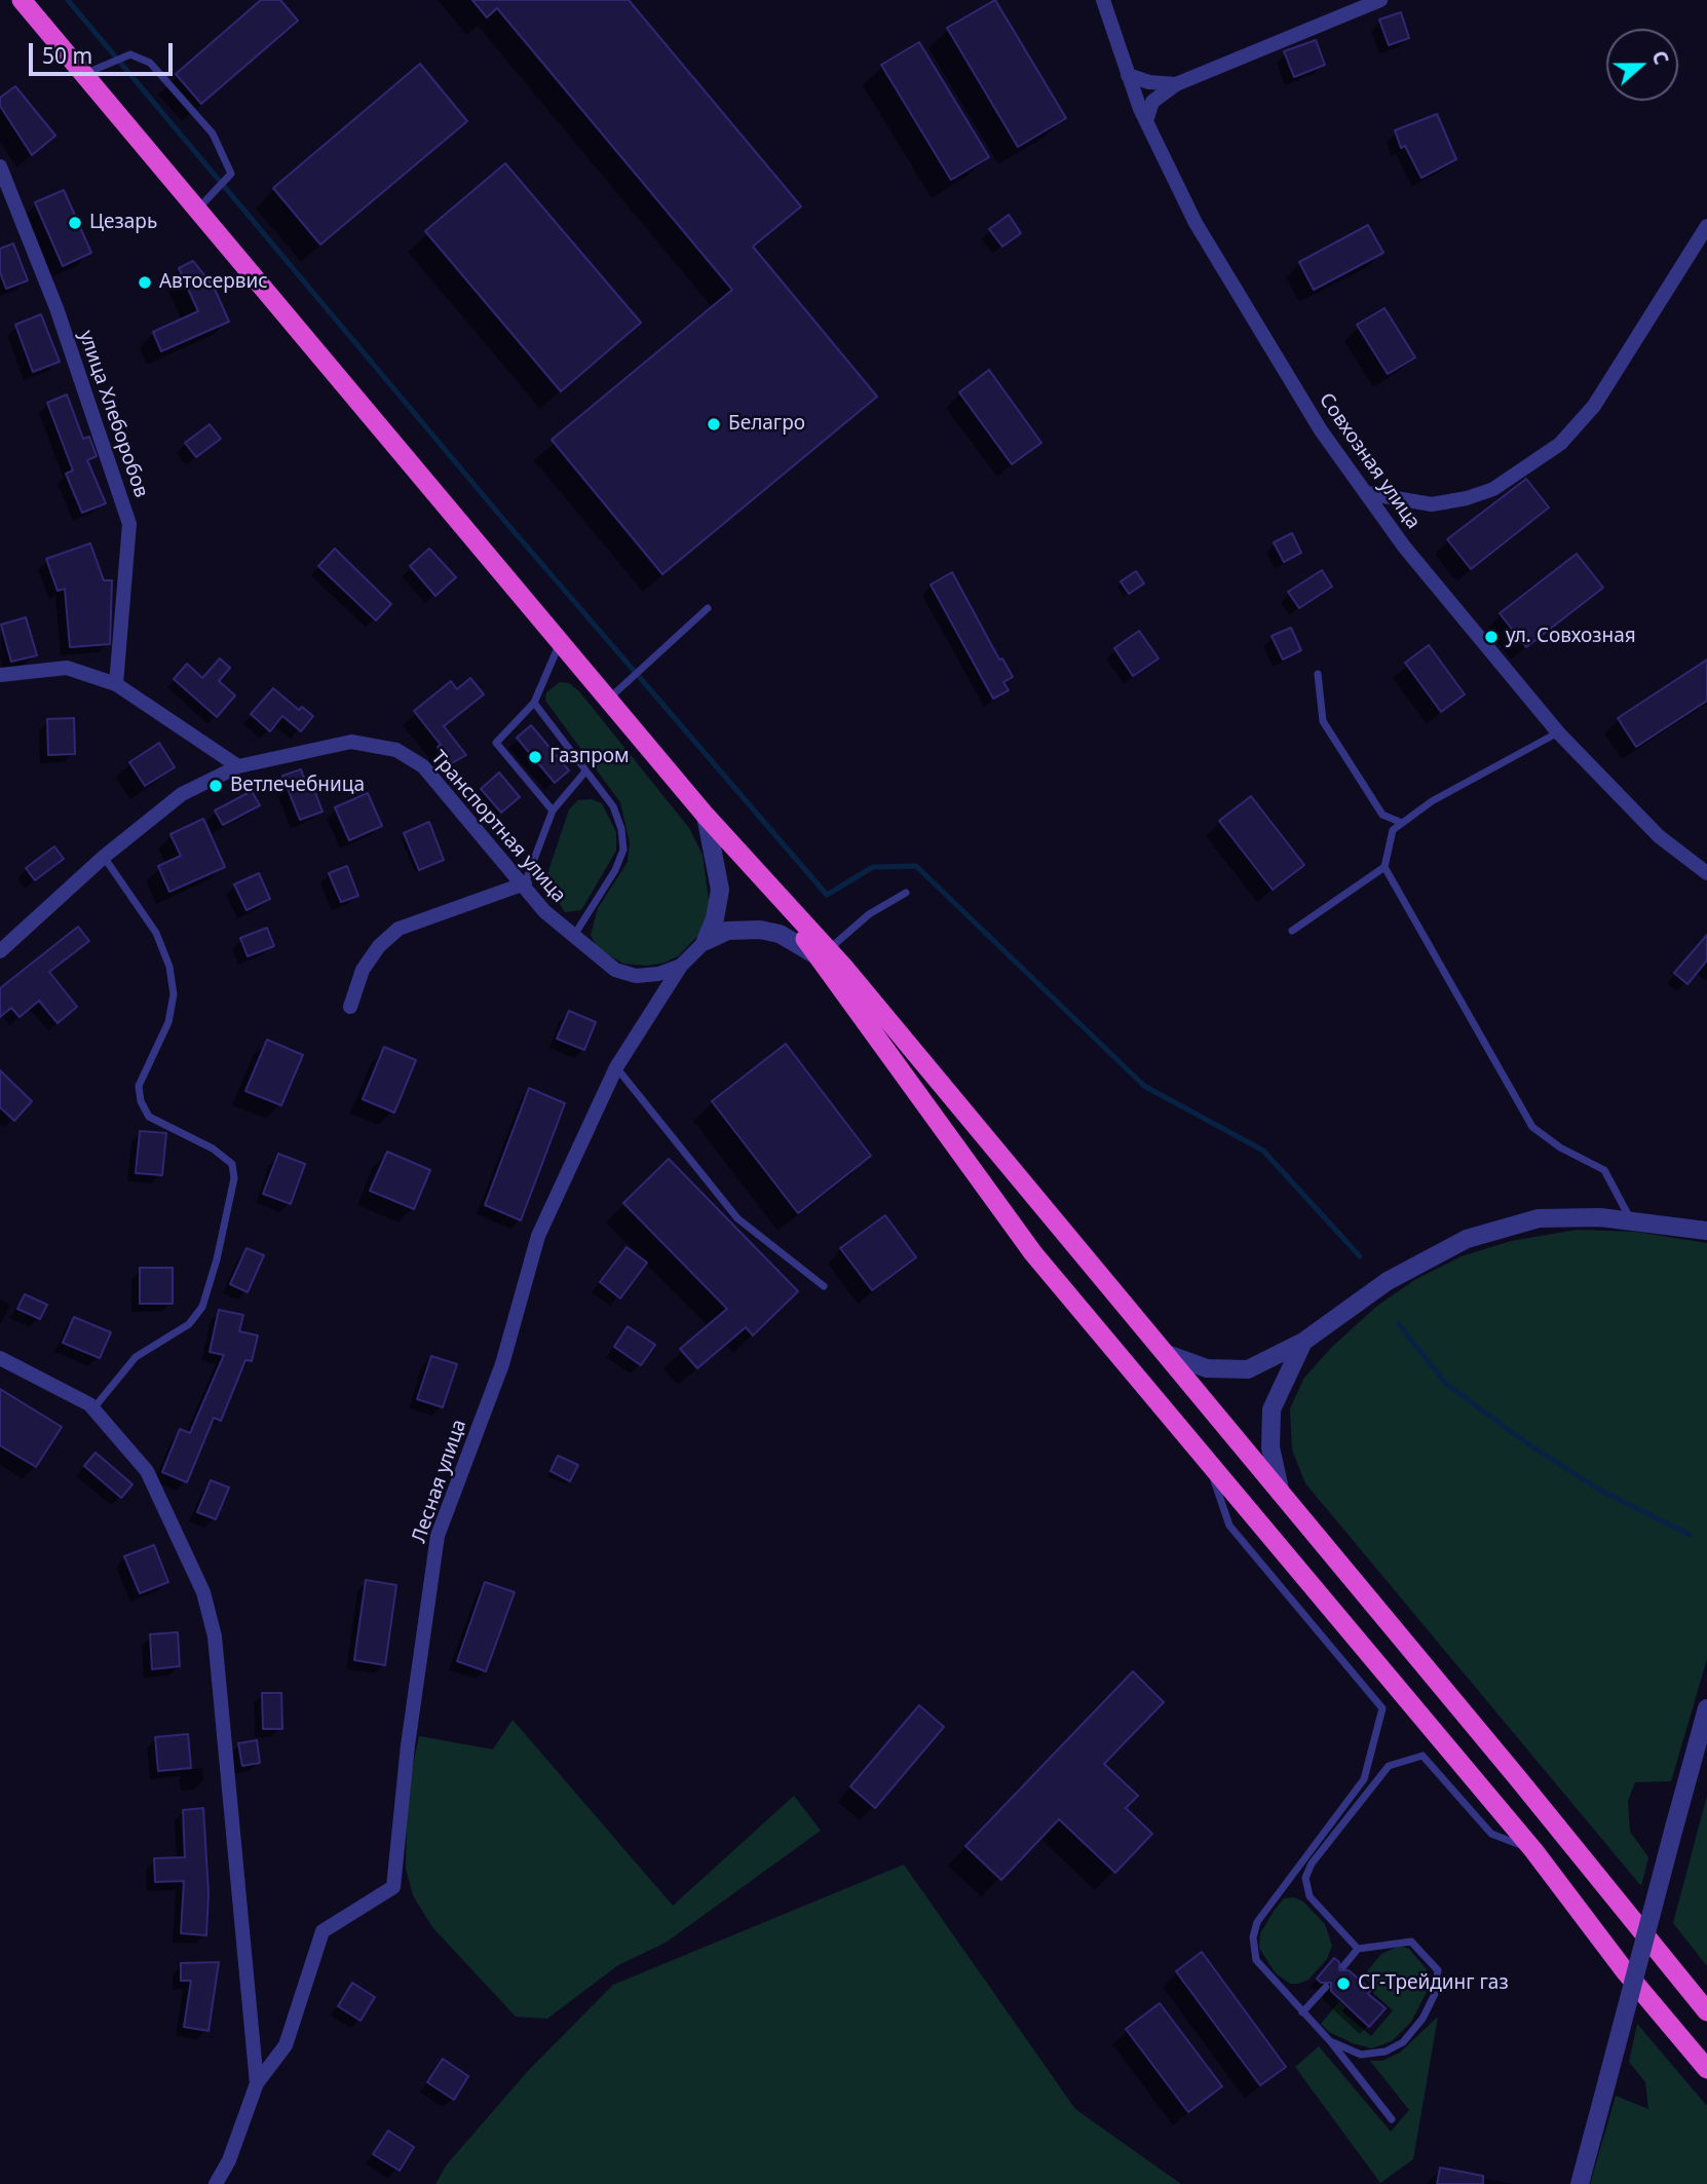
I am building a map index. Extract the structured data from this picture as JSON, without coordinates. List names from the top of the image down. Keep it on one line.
{"streets":{"street":["улица Хлеборобов","Совхозная улица","Транспортная улица","Лесная улица"]},"crossings":[["Транспортная улица","Лесная улица"]],"places":["Цезарь","Автосервис","Белагро","ул. Совхозная","Газпром","Ветлечебница","СГ-Трейдинг газ"],"scale_bar":"50 m","north":"right"}
